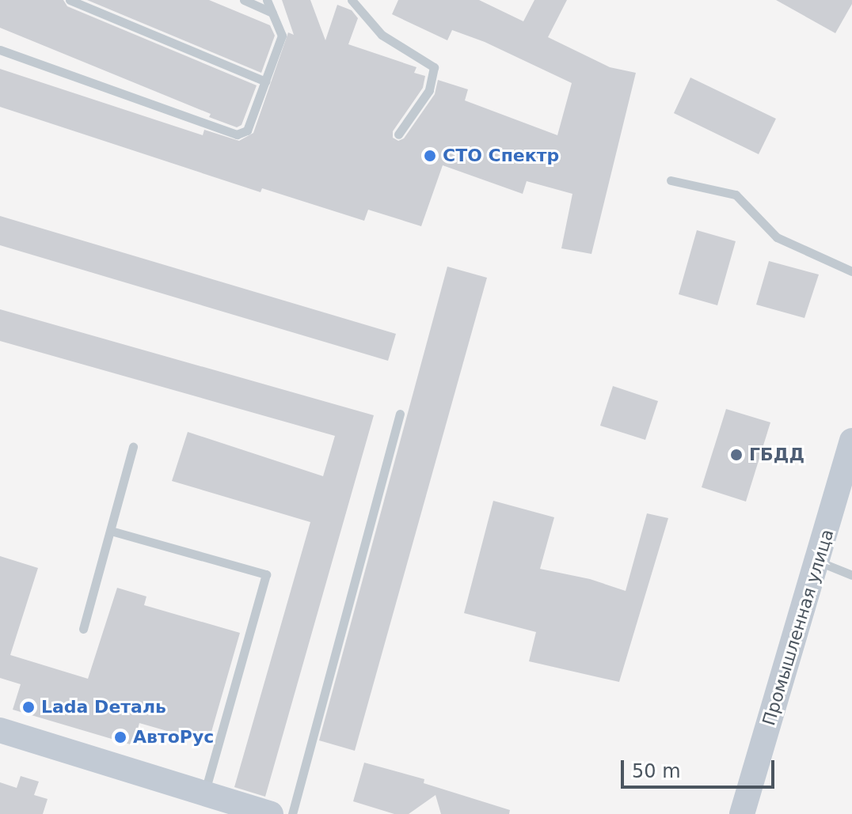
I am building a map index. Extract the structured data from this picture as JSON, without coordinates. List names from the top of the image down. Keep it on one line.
{"streets":{"main road":["Промышленная улица"]},"places":["СТО Спектр","ГБДД","Lada Dеталь","АвтоРус"],"scale_bar":"50 m"}
